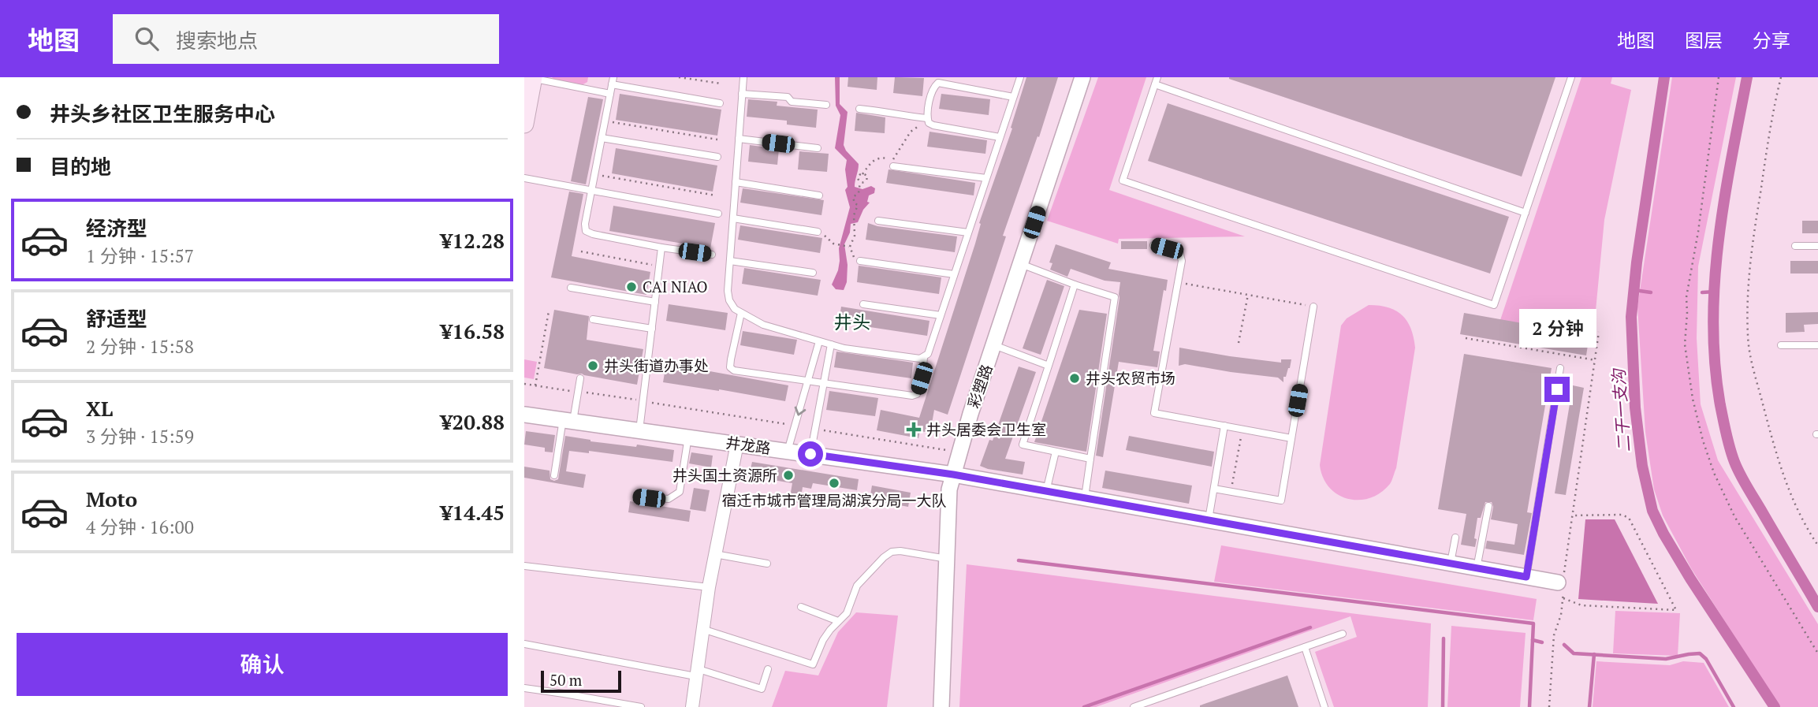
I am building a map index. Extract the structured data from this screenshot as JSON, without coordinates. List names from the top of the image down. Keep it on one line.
{"streets":{"street":["彩塑路","井龙路"]},"crossings":[["彩塑路","井龙路"]],"districts":["井头"],"water":["二干一支沟"],"places":{"other":["CAI NIAO","井头街道办事处","井头农贸市场","井头国土资源所","宿迁市城市管理局湖滨分局一大队"],"health":["井头居委会卫生室"]},"scale_bar":"50 m","page":{"header":"地图","search":"搜索地点","nav":["地图","图层","分享"],"banner":["井头乡社区卫生服务中心","目的地"],"list":[{"name":"经济型","note":"1 分钟 · 15:57","value":"¥12.28"},{"name":"舒适型","note":"2 分钟 · 15:58","value":"¥16.58"},{"name":"XL","note":"3 分钟 · 15:59","value":"¥20.88"},{"name":"Moto","note":"4 分钟 · 16:00","value":"¥14.45"}],"bubble":"2 分钟","buttons":"确认","scale":"50 m"}}
